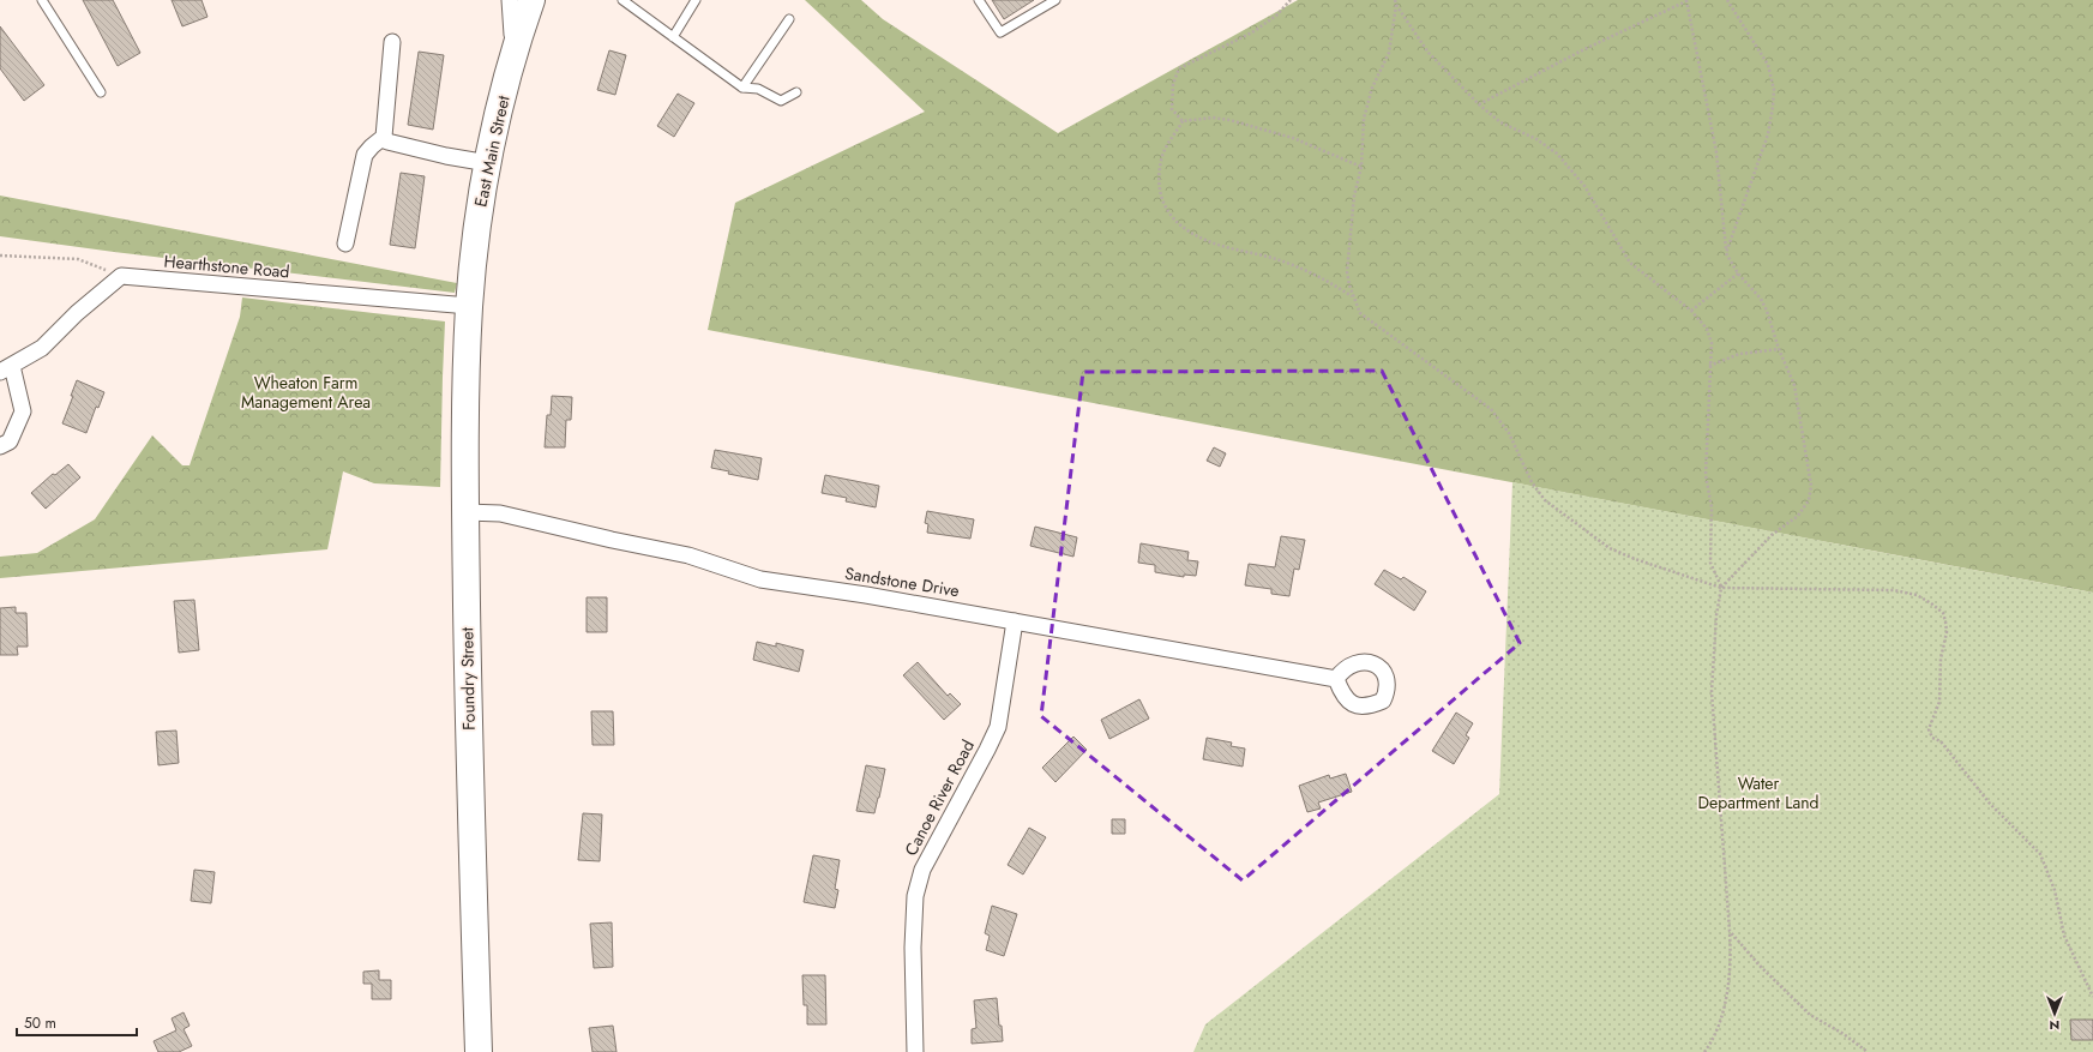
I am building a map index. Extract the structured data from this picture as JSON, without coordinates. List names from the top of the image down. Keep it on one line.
{"streets":{"highway":["East Main Street","Foundry Street"],"street":["Hearthstone Road","Sandstone Drive","Canoe River Road"]},"crossings":[["East Main Street","Hearthstone Road"],["East Main Street","Foundry Street"],["Hearthstone Road","Foundry Street"],["Sandstone Drive","Foundry Street"],["Sandstone Drive","Canoe River Road"]],"parks":["Wheaton Farm Management Area","Water Department Land"],"scale_bar":"50 m","north":"bottom"}
